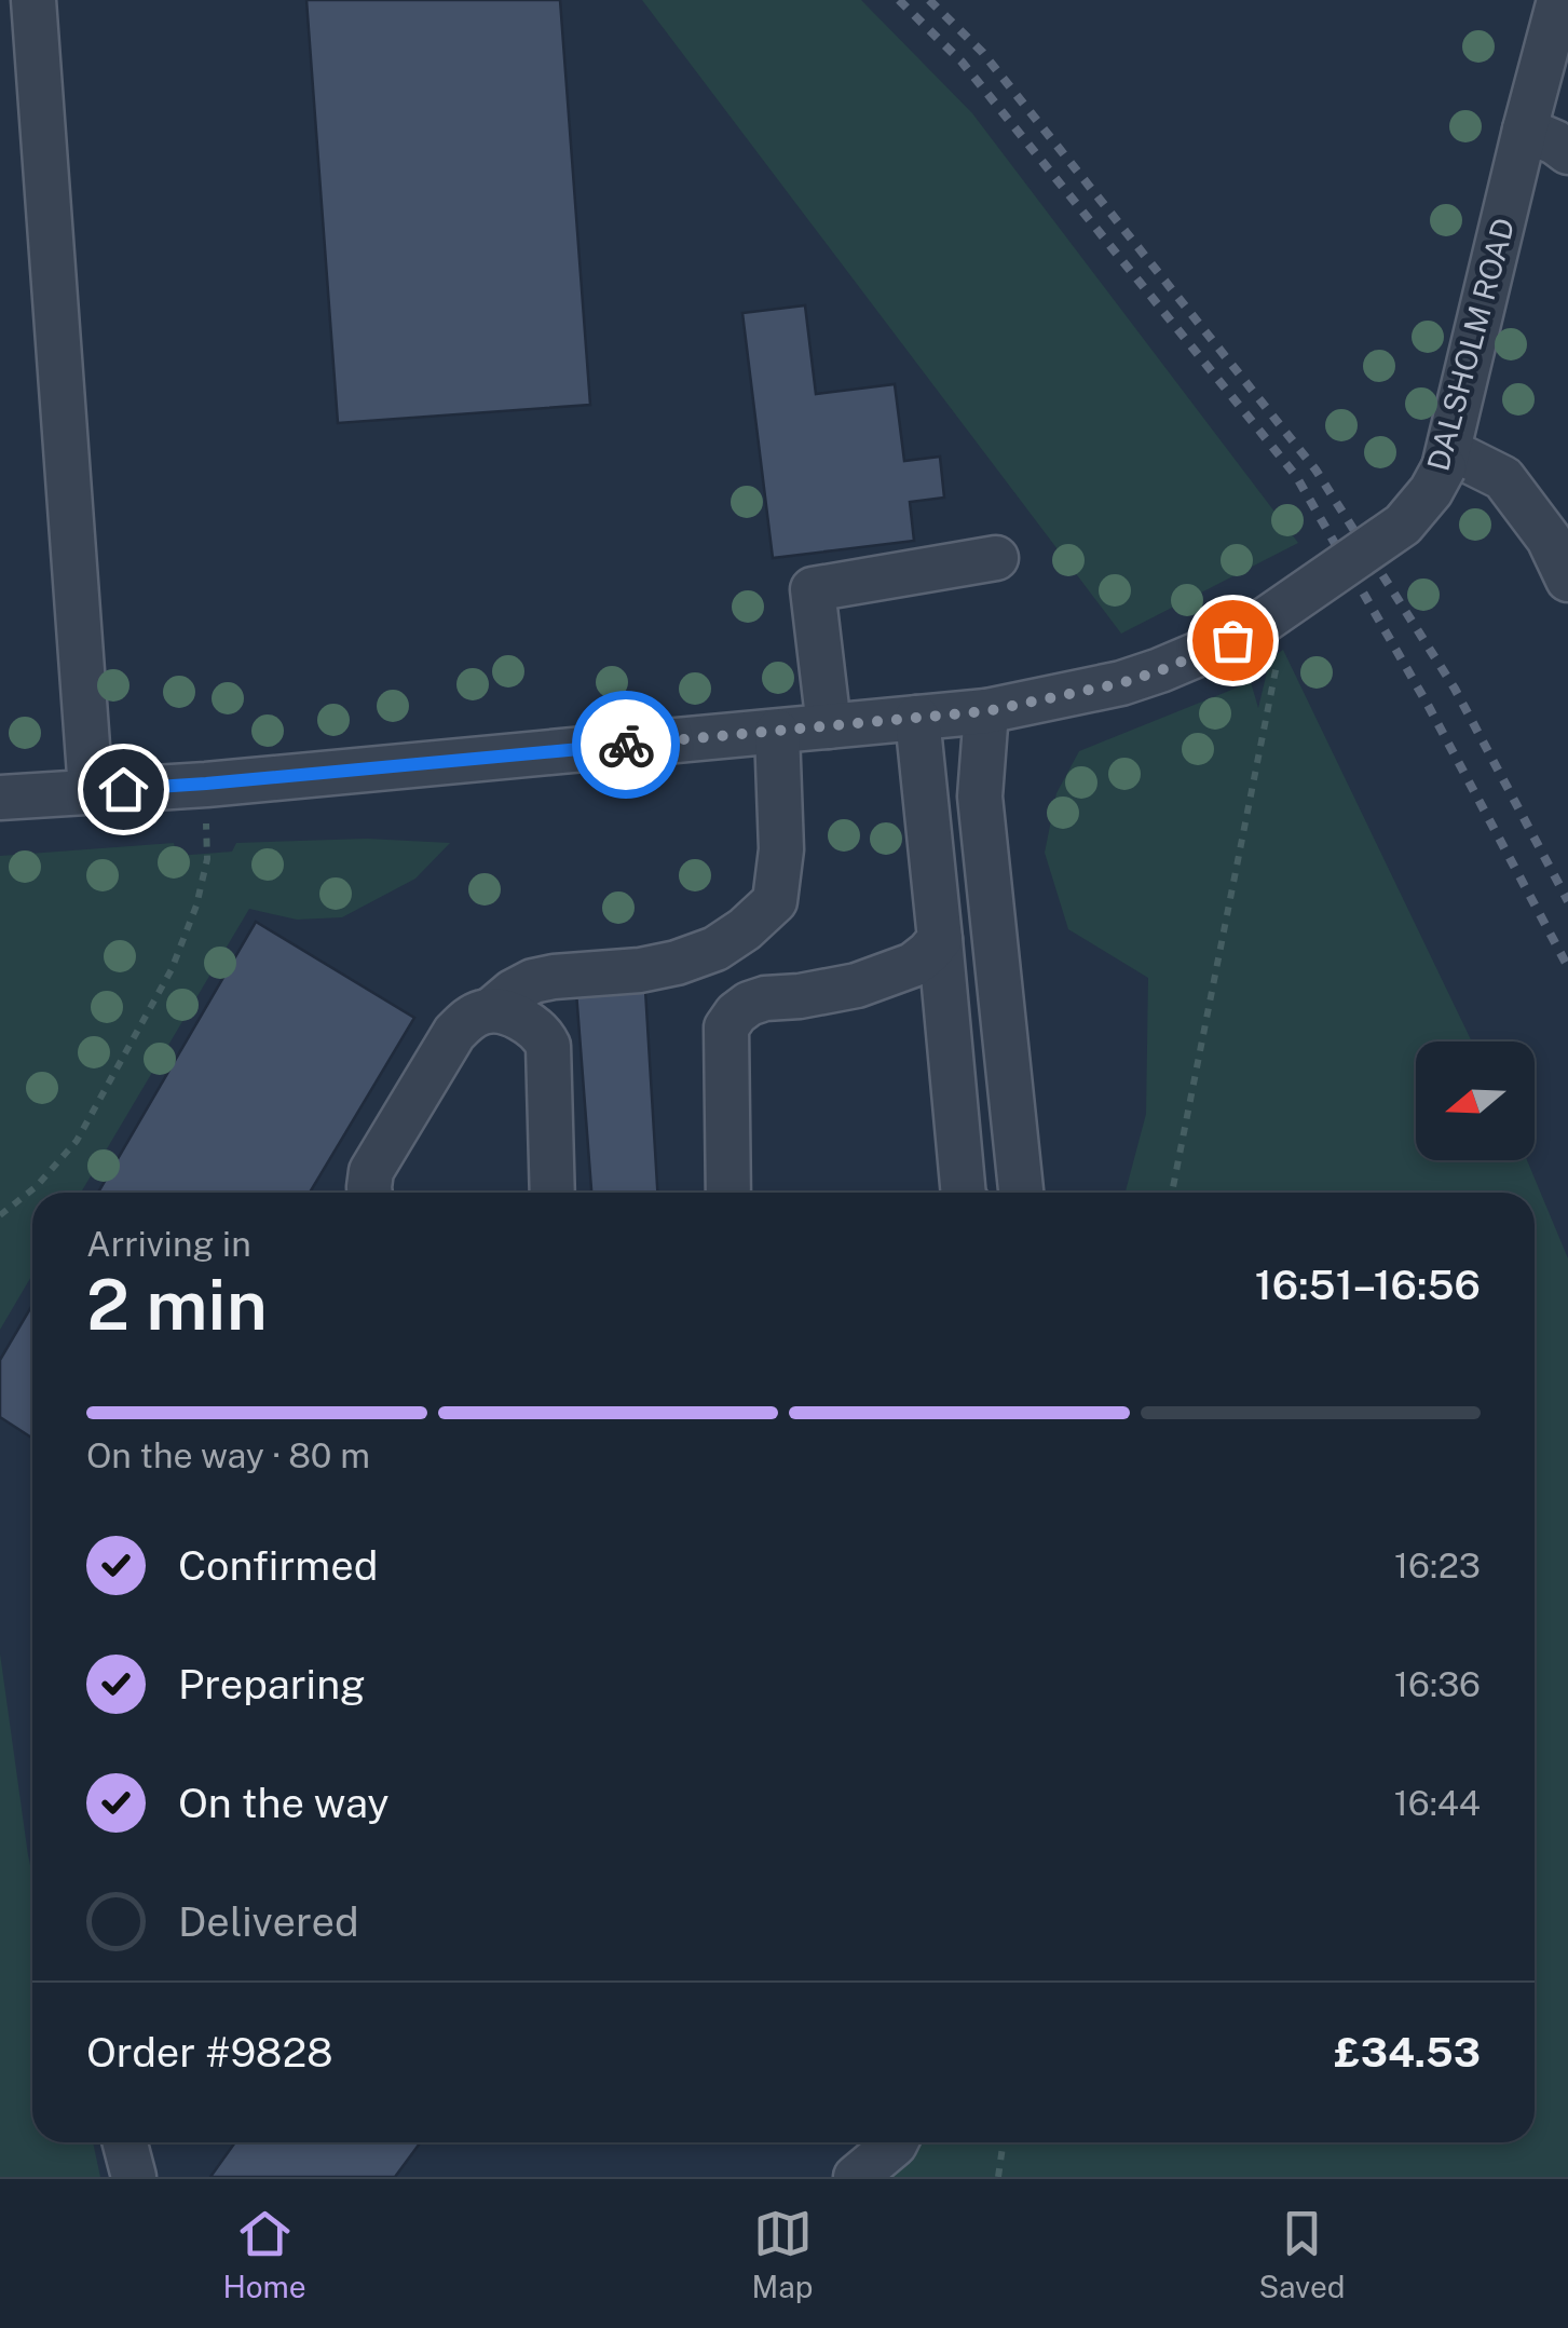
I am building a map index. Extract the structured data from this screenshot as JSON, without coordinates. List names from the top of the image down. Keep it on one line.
{"streets":{"street":["DALSHOLM ROAD"]},"north":"left","page":{"heading":["2 min","Arriving in","16:51–16:56"],"panel":["Order #9828","£34.53"],"bar":"On the way · 80 m","list":[["Confirmed","16:23"],["Preparing","16:36"],["On the way","16:44"],"Delivered"],"tabs":["Home","Map","Saved"]}}
